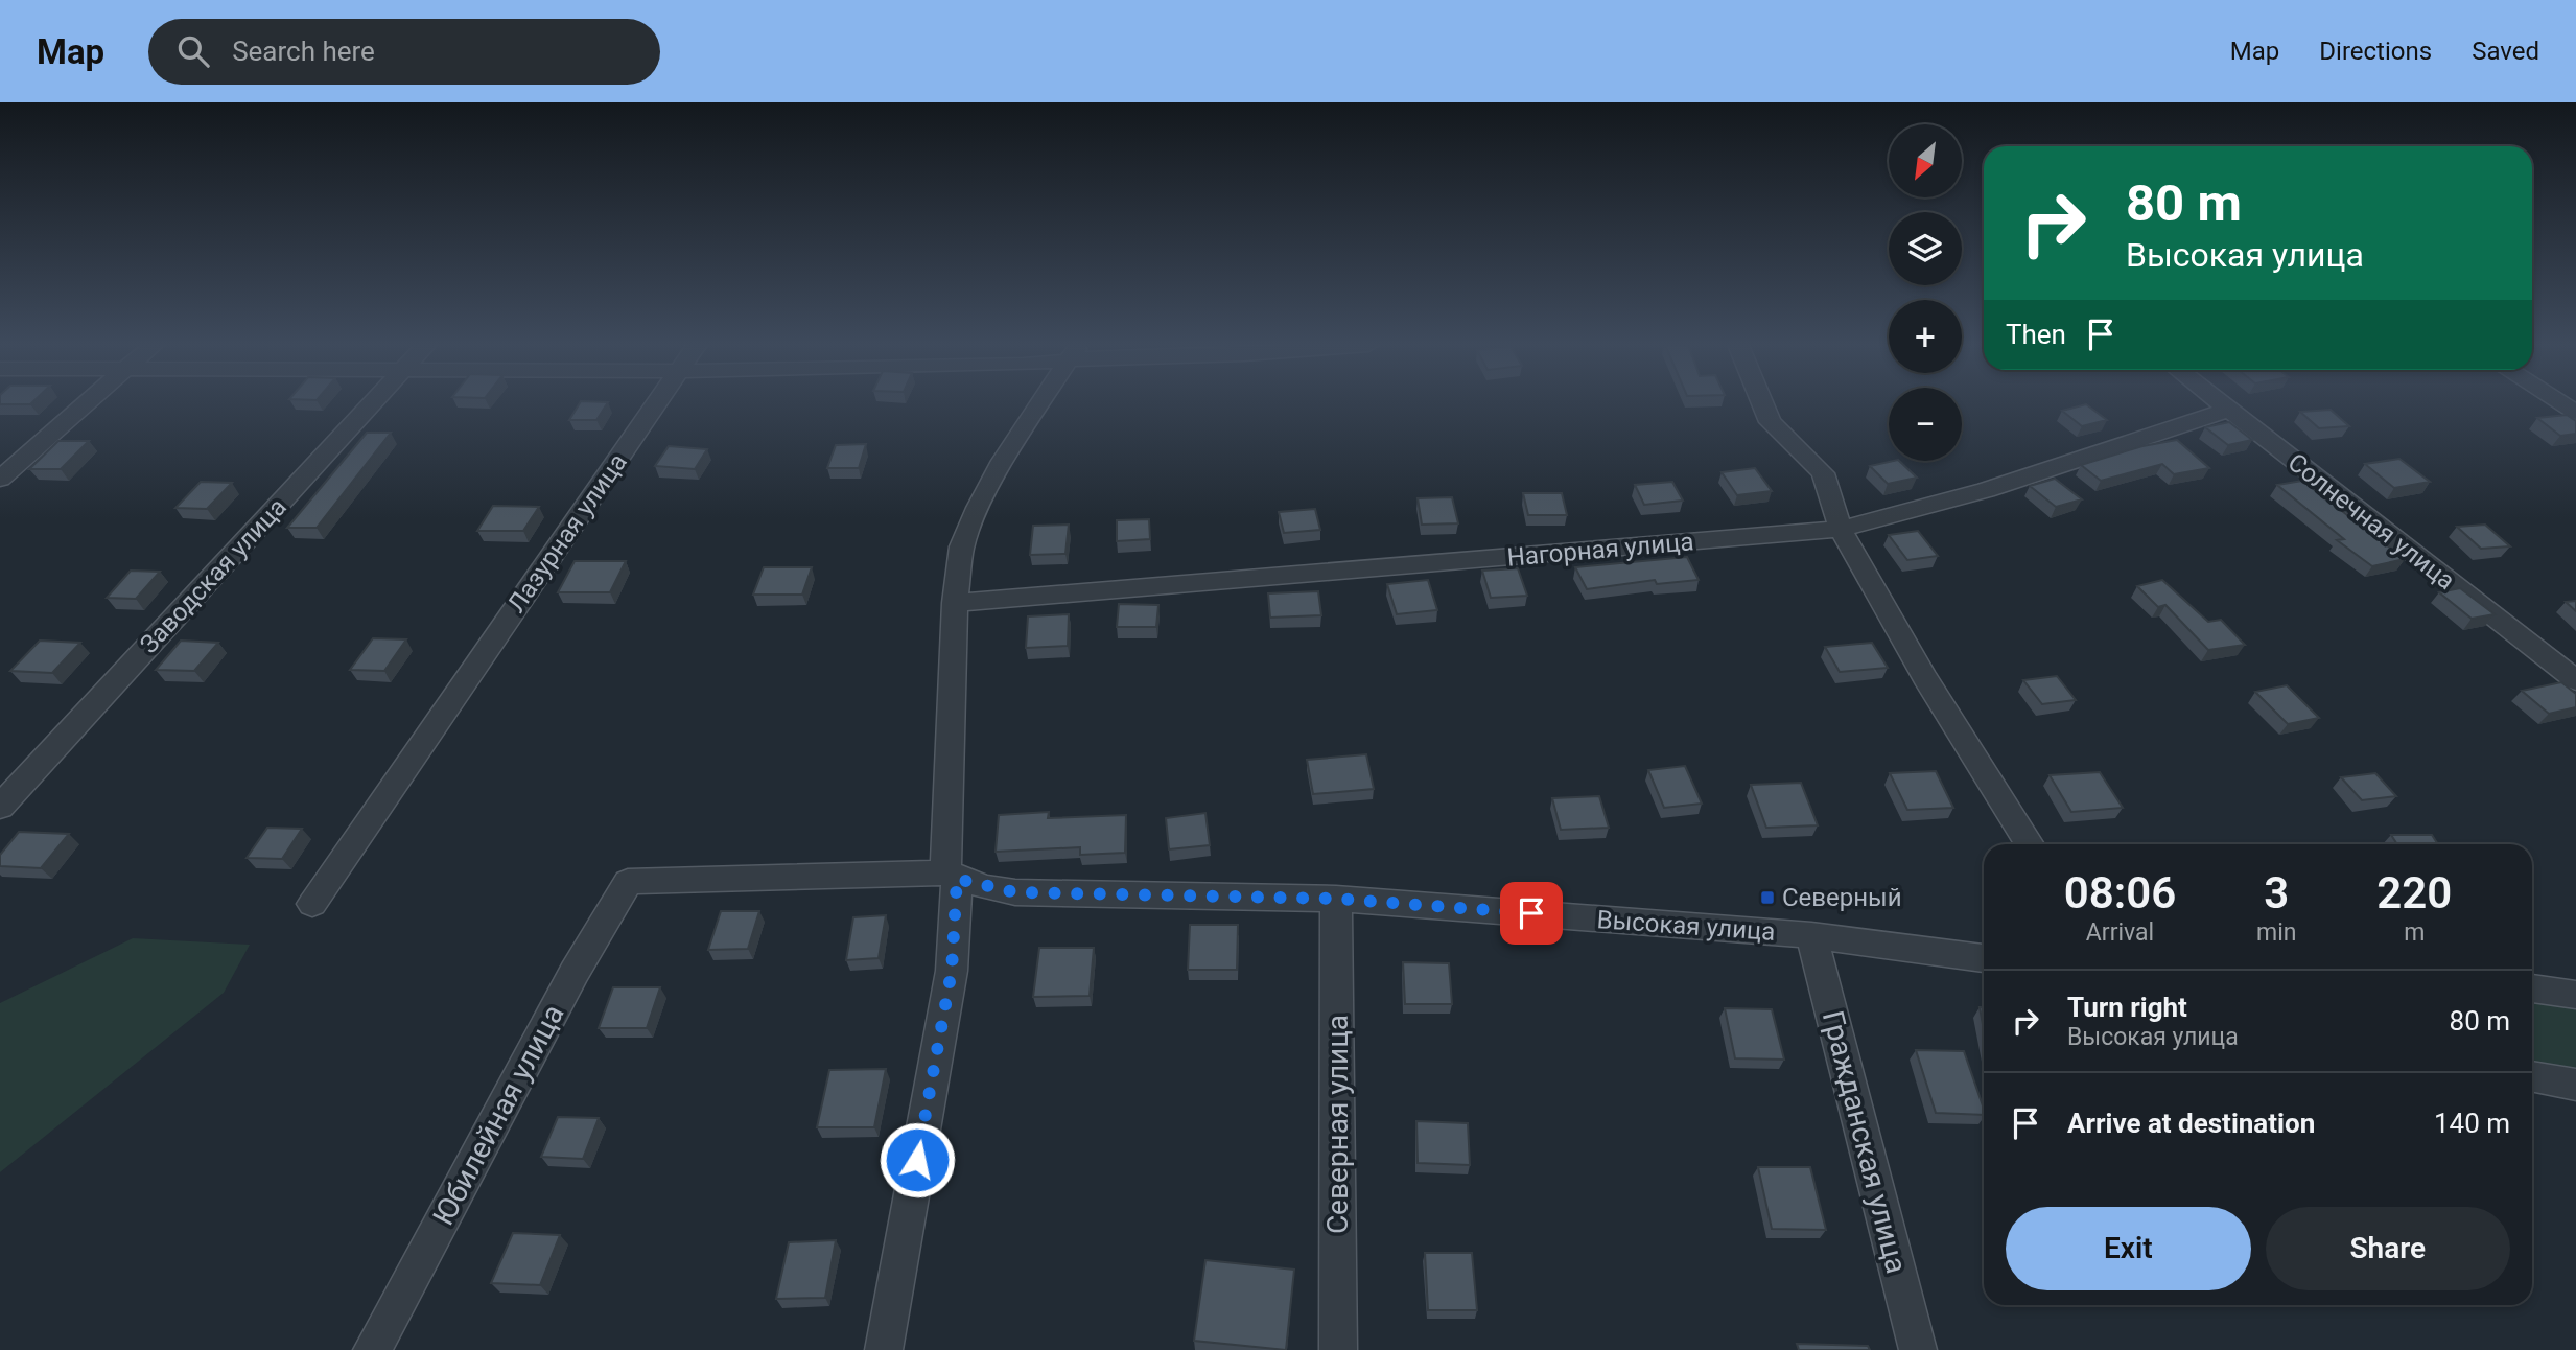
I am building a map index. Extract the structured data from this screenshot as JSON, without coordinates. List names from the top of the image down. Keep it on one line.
{"streets":{"street":["Солнечная улица","Лазурная улица","Нагорная улица","Заводская улица","Высокая улица","Юбилейная улица","Северная улица","Гражданская улица"]},"crossings":[["Солнечная улица","Нагорная улица"],["Высокая улица","Юбилейная улица"],["Высокая улица","Северная улица"],["Высокая улица","Гражданская улица"]],"places":{"transit":["Северный"]},"north":"bottom left","page":{"header":"Map","search":"Search here","nav":["Map","Directions","Saved"],"map_buttons":["+","−"],"turn":["80 m","Высокая улица"],"then":"Then","eta":["08:06","Arrival","3","min","220","m"],"list":[{"name":"Turn right","note":"Высокая улица","value":"80 m"},{"name":"Arrive at destination","value":"140 m"}],"buttons":["Exit","Share"]}}
